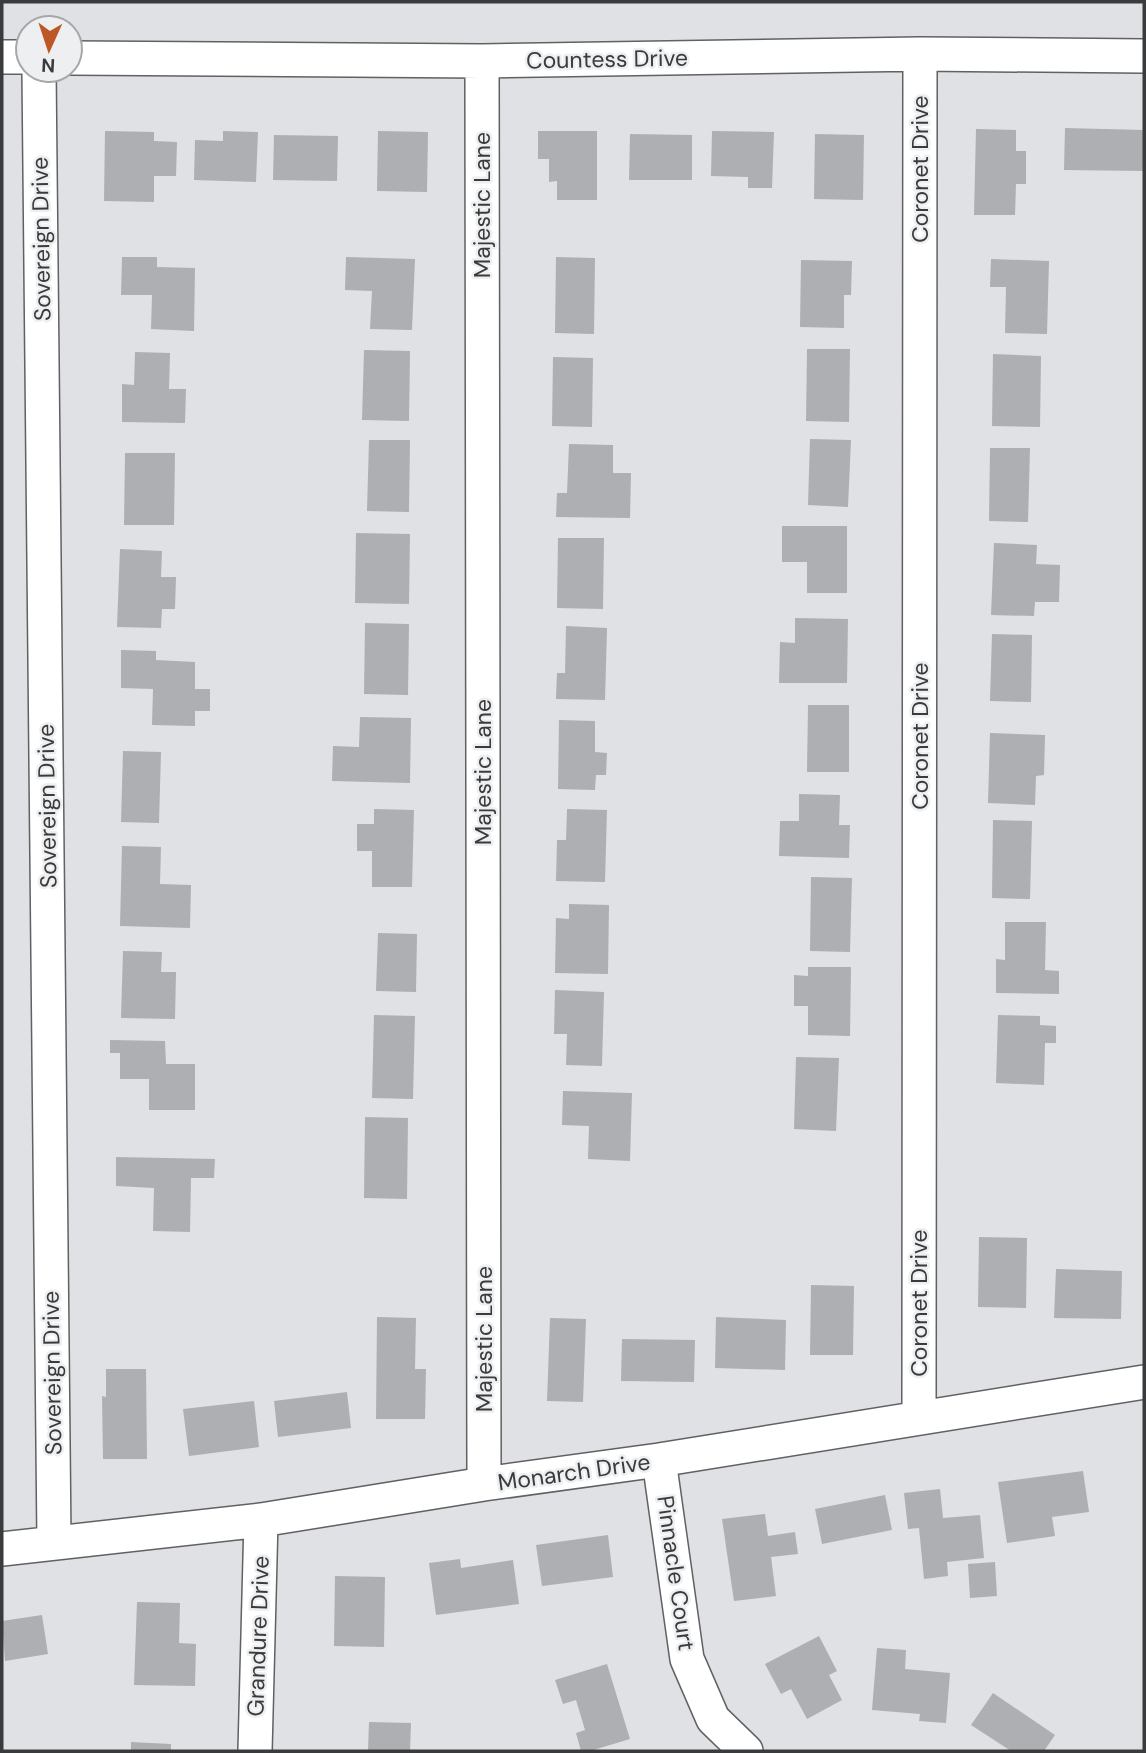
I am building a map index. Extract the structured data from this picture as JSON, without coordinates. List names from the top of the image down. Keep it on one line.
{"streets":{"street":["Countess Drive","Coronet Drive","Majestic Lane","Sovereign Drive","Monarch Drive","Pinnacle Court","Grandure Drive"]},"crossings":[["Countess Drive","Coronet Drive"],["Countess Drive","Majestic Lane"],["Coronet Drive","Monarch Drive"],["Majestic Lane","Monarch Drive"],["Sovereign Drive","Monarch Drive"],["Monarch Drive","Pinnacle Court"],["Monarch Drive","Grandure Drive"]],"north":"bottom"}
